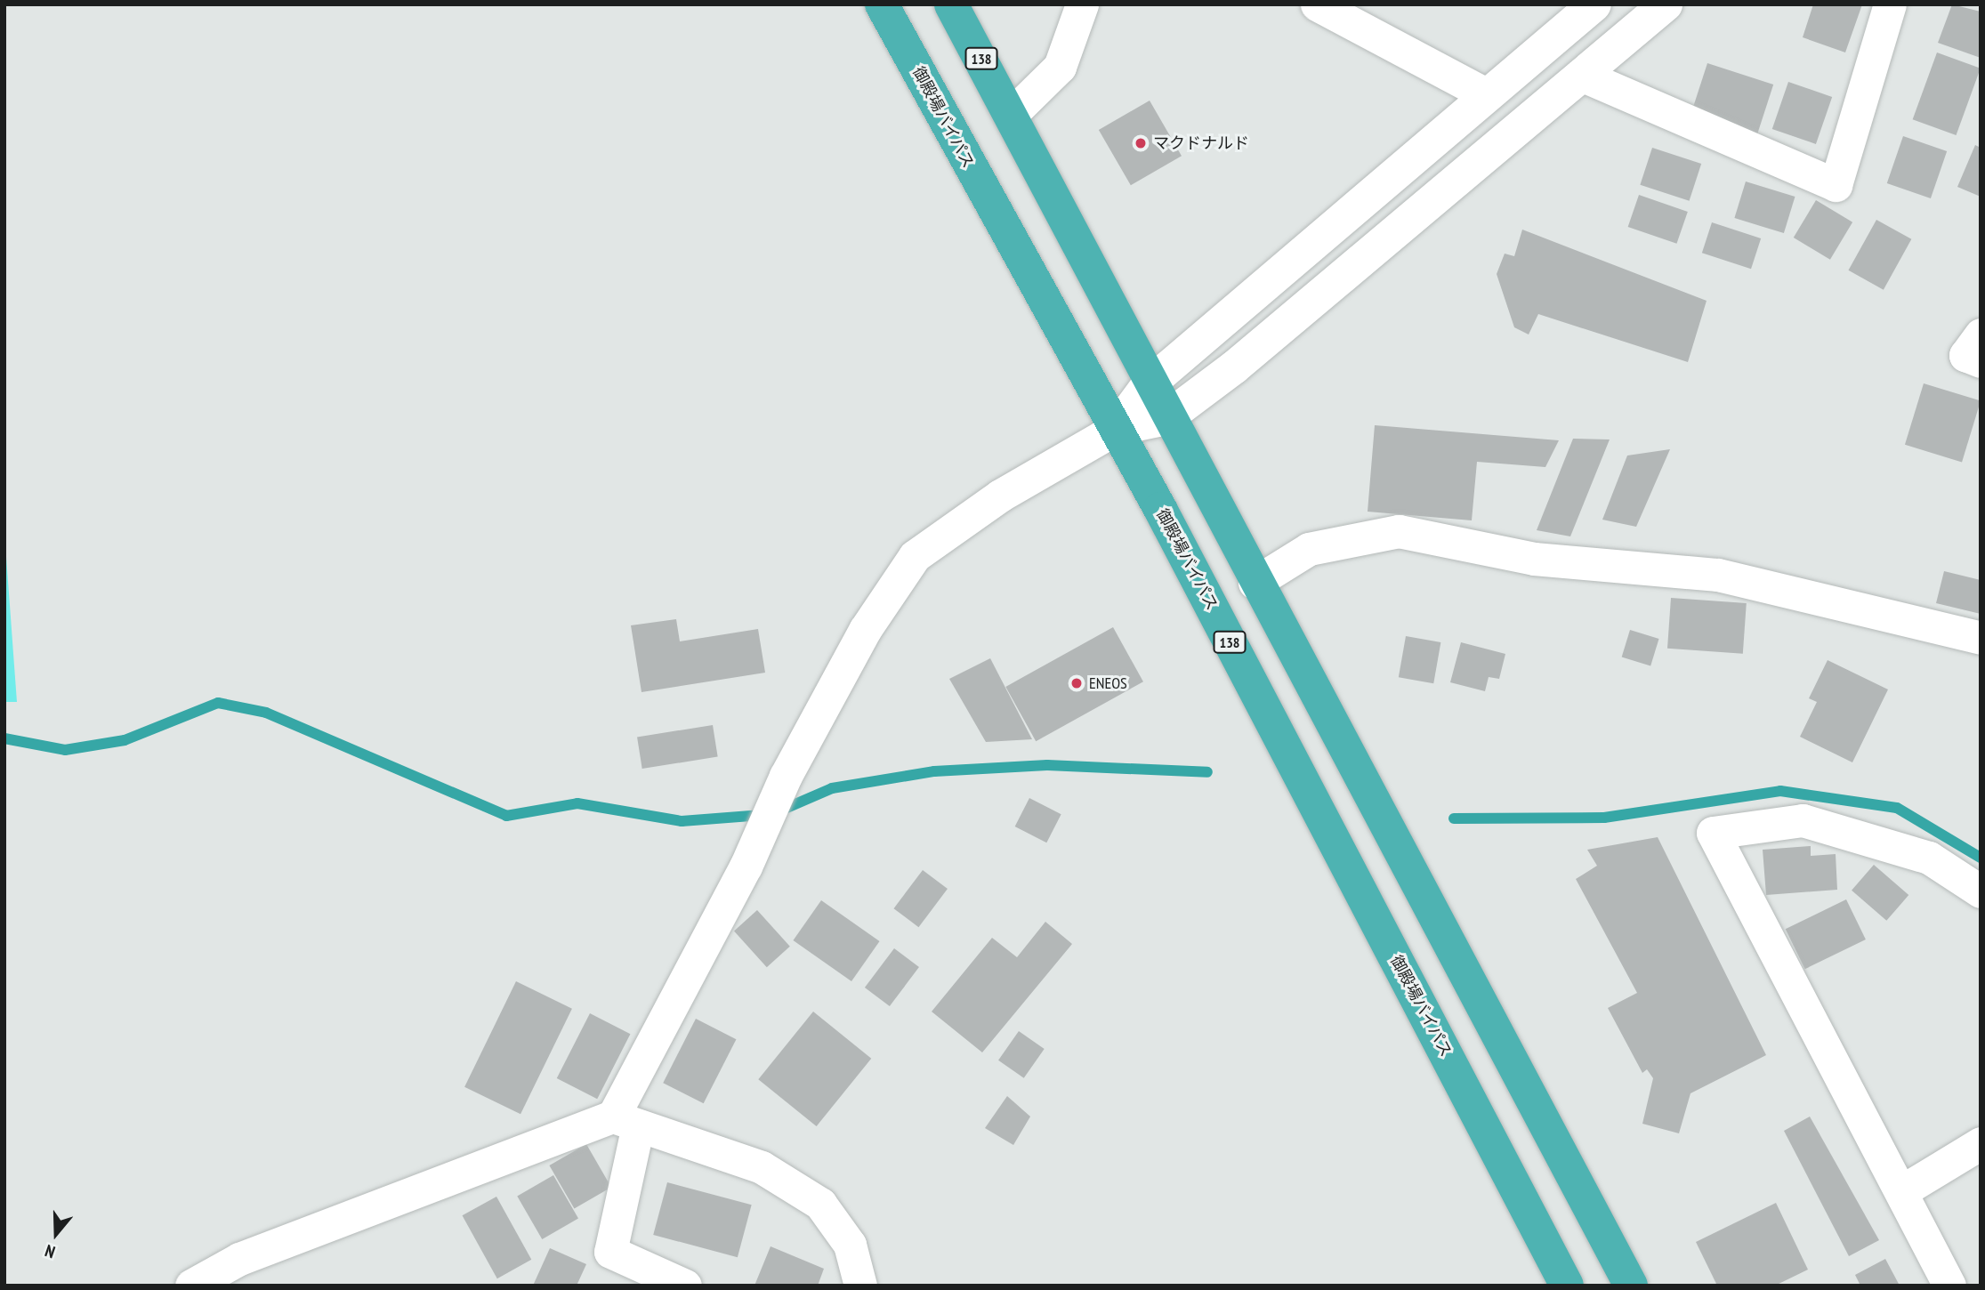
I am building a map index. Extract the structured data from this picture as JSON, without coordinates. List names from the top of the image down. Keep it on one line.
{"streets":{"highway":["138","御殿場バイパス"]},"places":["マクドナルド","ENEOS"],"north":"bottom"}
